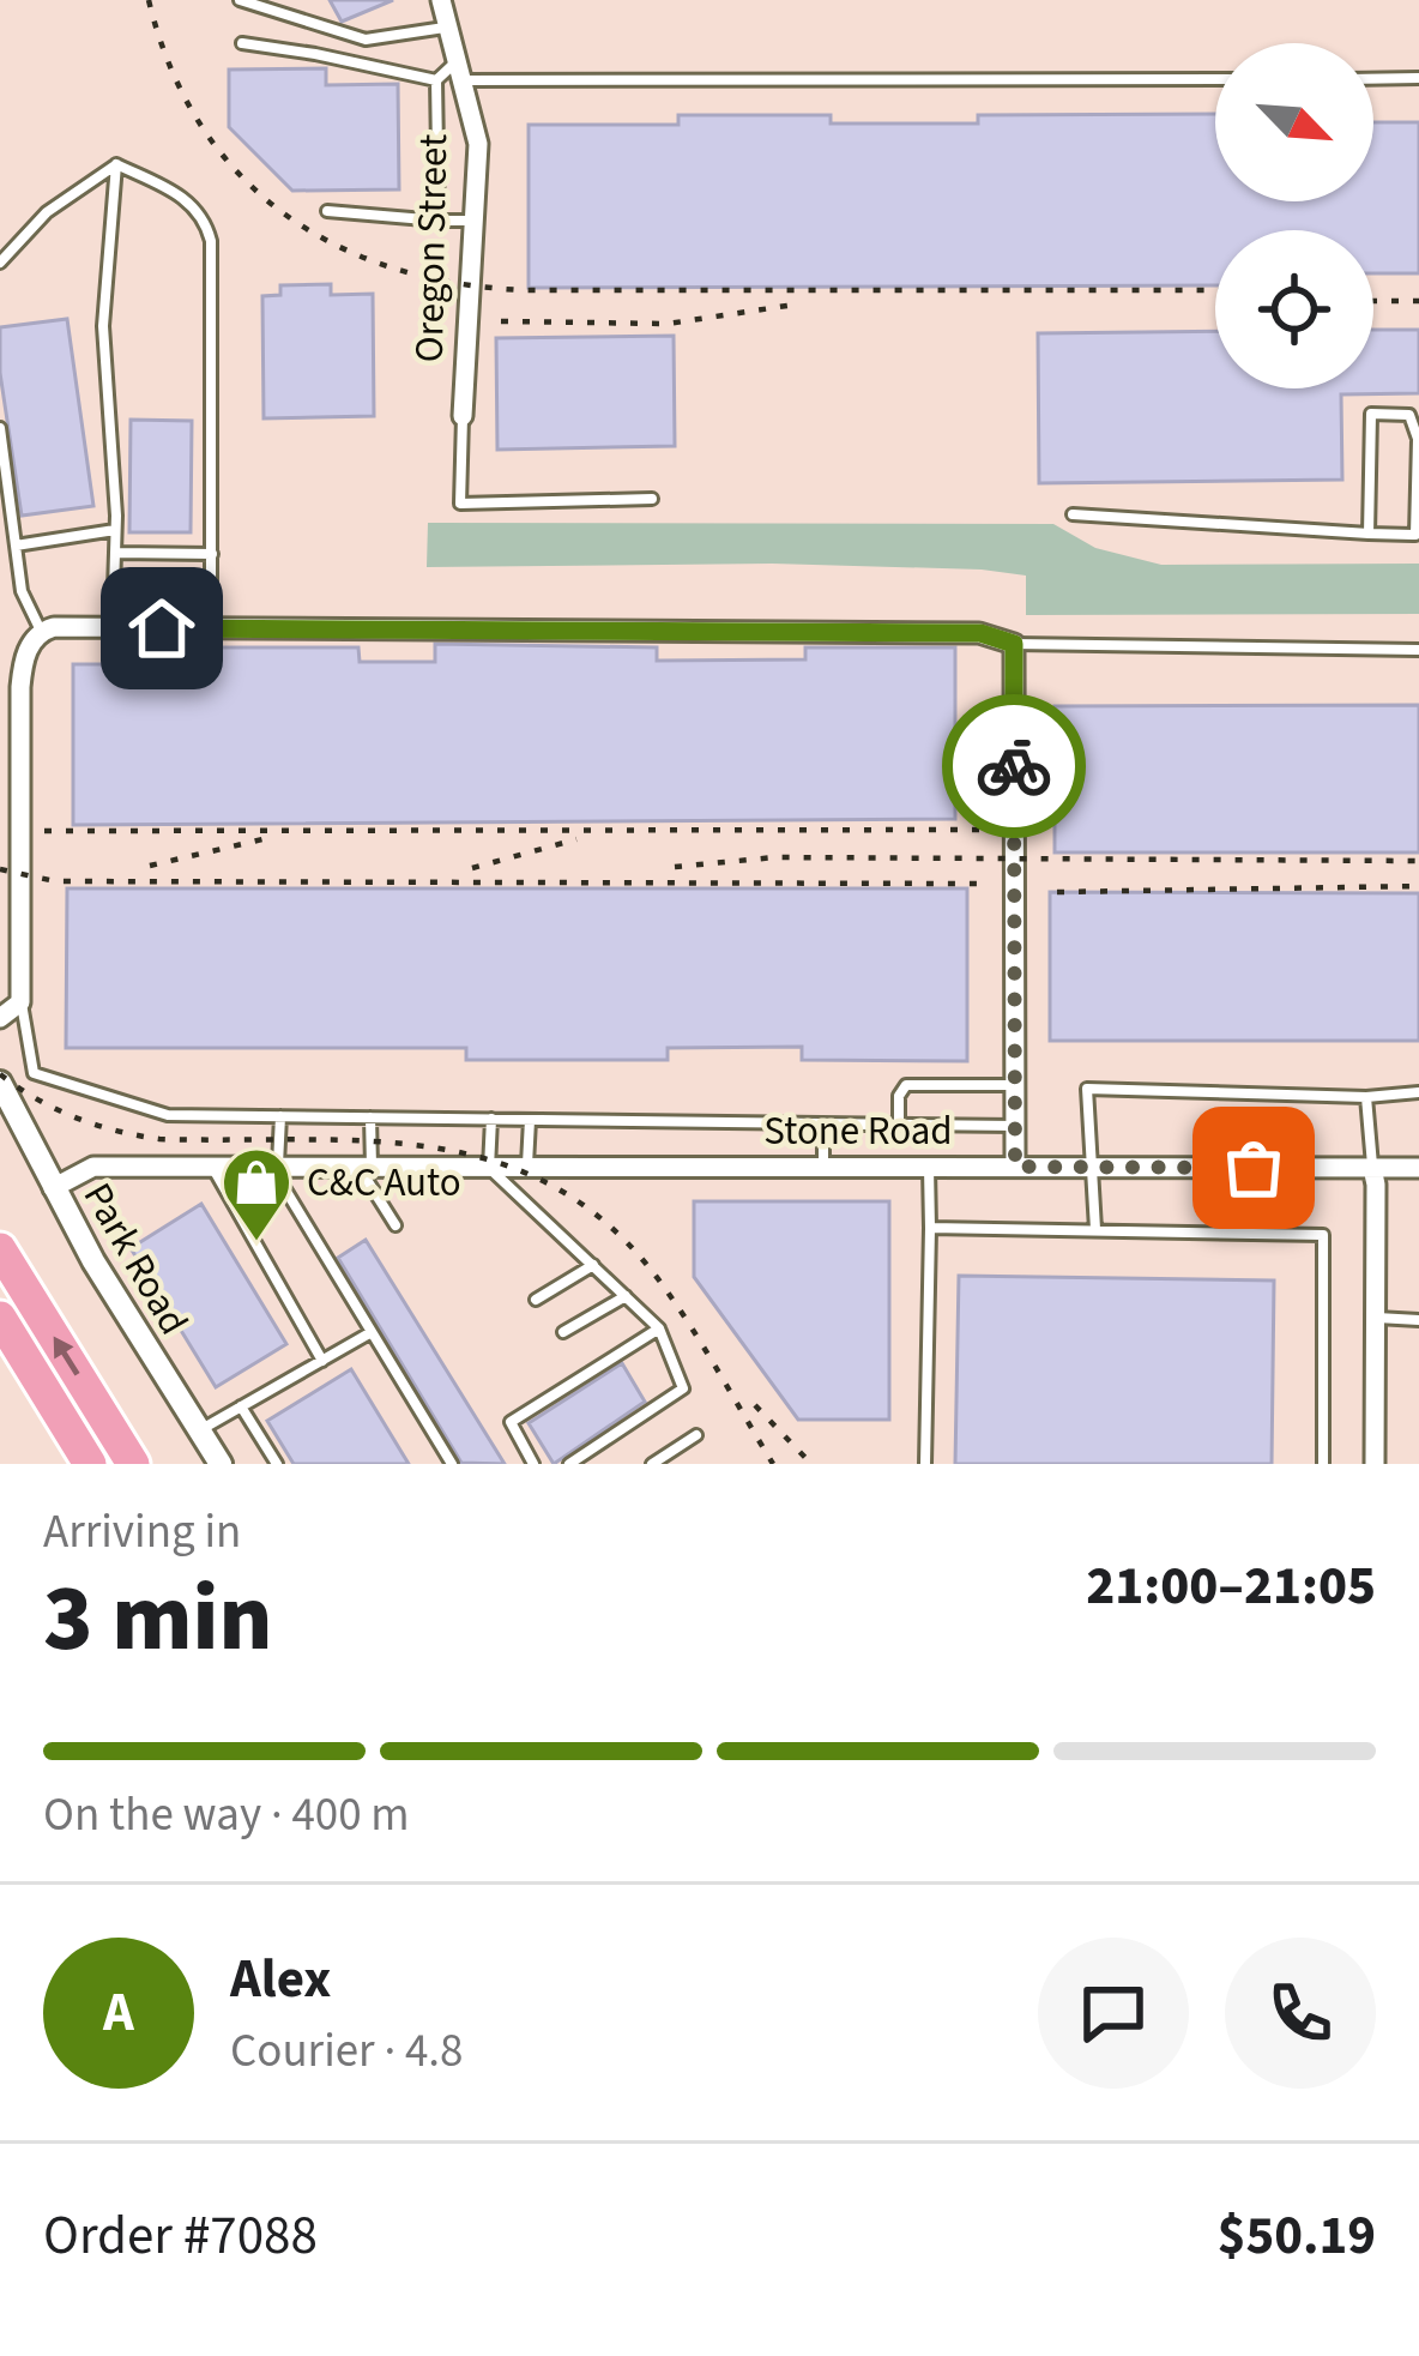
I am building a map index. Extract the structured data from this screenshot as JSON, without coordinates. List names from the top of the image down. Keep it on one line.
{"streets":{"street":["Oregon Street","Stone Road","Park Road"]},"crossings":[["Stone Road","Park Road"]],"places":{"shop":["C&C Auto"]},"north":"bottom right","page":{"heading":["3 min","Arriving in","21:00–21:05"],"panel":["Alex","Courier · 4.8","Order #7088","$50.19"],"bar":"On the way · 400 m","round":"A"}}
